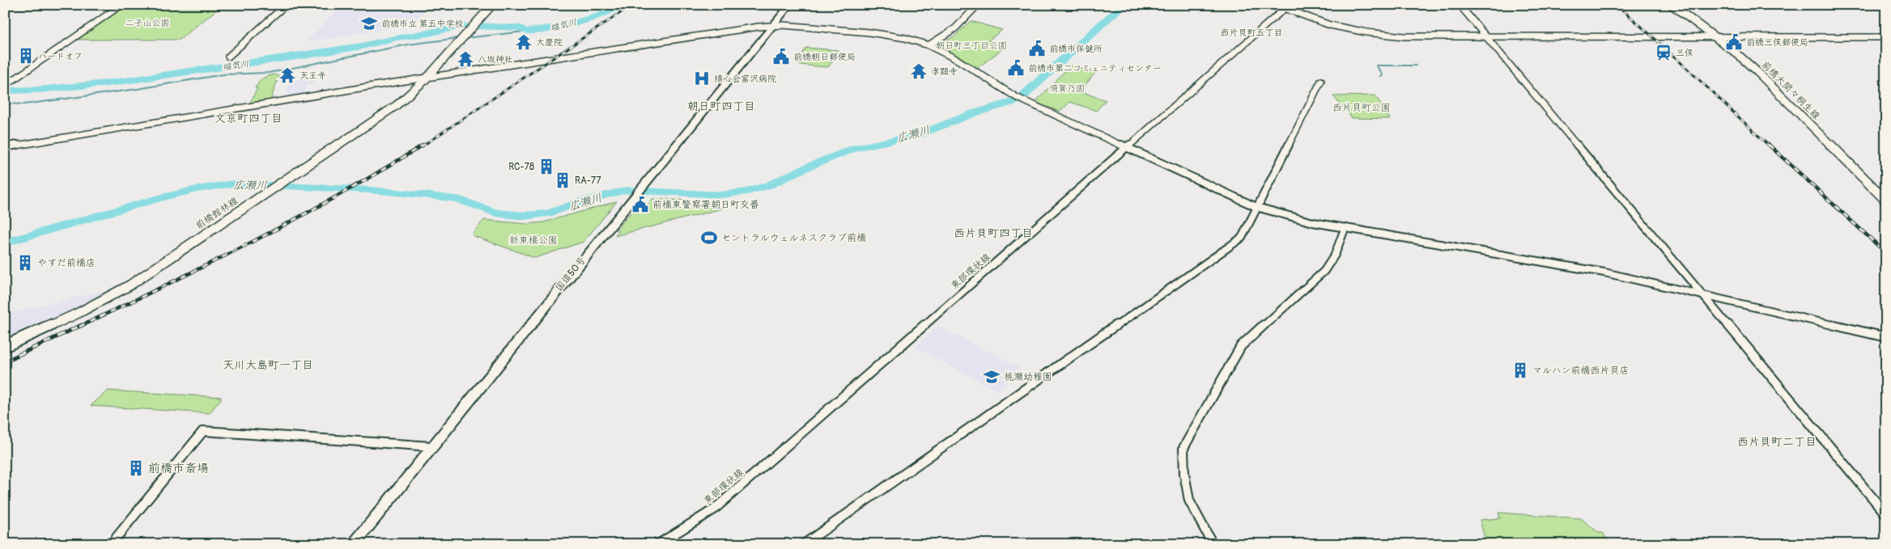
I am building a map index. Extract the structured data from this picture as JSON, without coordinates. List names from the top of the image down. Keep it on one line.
{"streets":{"highway":["国道50号"],"main road":["前橋大間々桐生線","前橋館林線"],"street":["東部環状線"]},"districts":["西片貝町五丁目","朝日町四丁目","文京町四丁目","西片貝町四丁目","天川大島町一丁目","西片貝町二丁目"],"water":["端気川","広瀬川"],"parks":["二子山公園","朝日町三丁目公園","須賀乃園","西片貝町公園","新東橋公園"],"places":{"school or university":["前橋市立 第五中学校","桃瀬幼稚園"],"temple":["大慶院","八坂神社","孝顕寺","天王寺"],"public building":["前橋三俣郵便局","前橋市保健所","前橋朝日郵便局","前橋市第二コミュニティセンター","前橋東警察署朝日町交番"],"station":["三俣"],"building":["ハードオフ","RC-78","RA-77","やすだ前橋店","マルハン前橋西片貝店","前橋市斎場"],"hospital":["積心会富沢病院"],"sports":["セントラルウェルネスクラブ前橋"]}}
